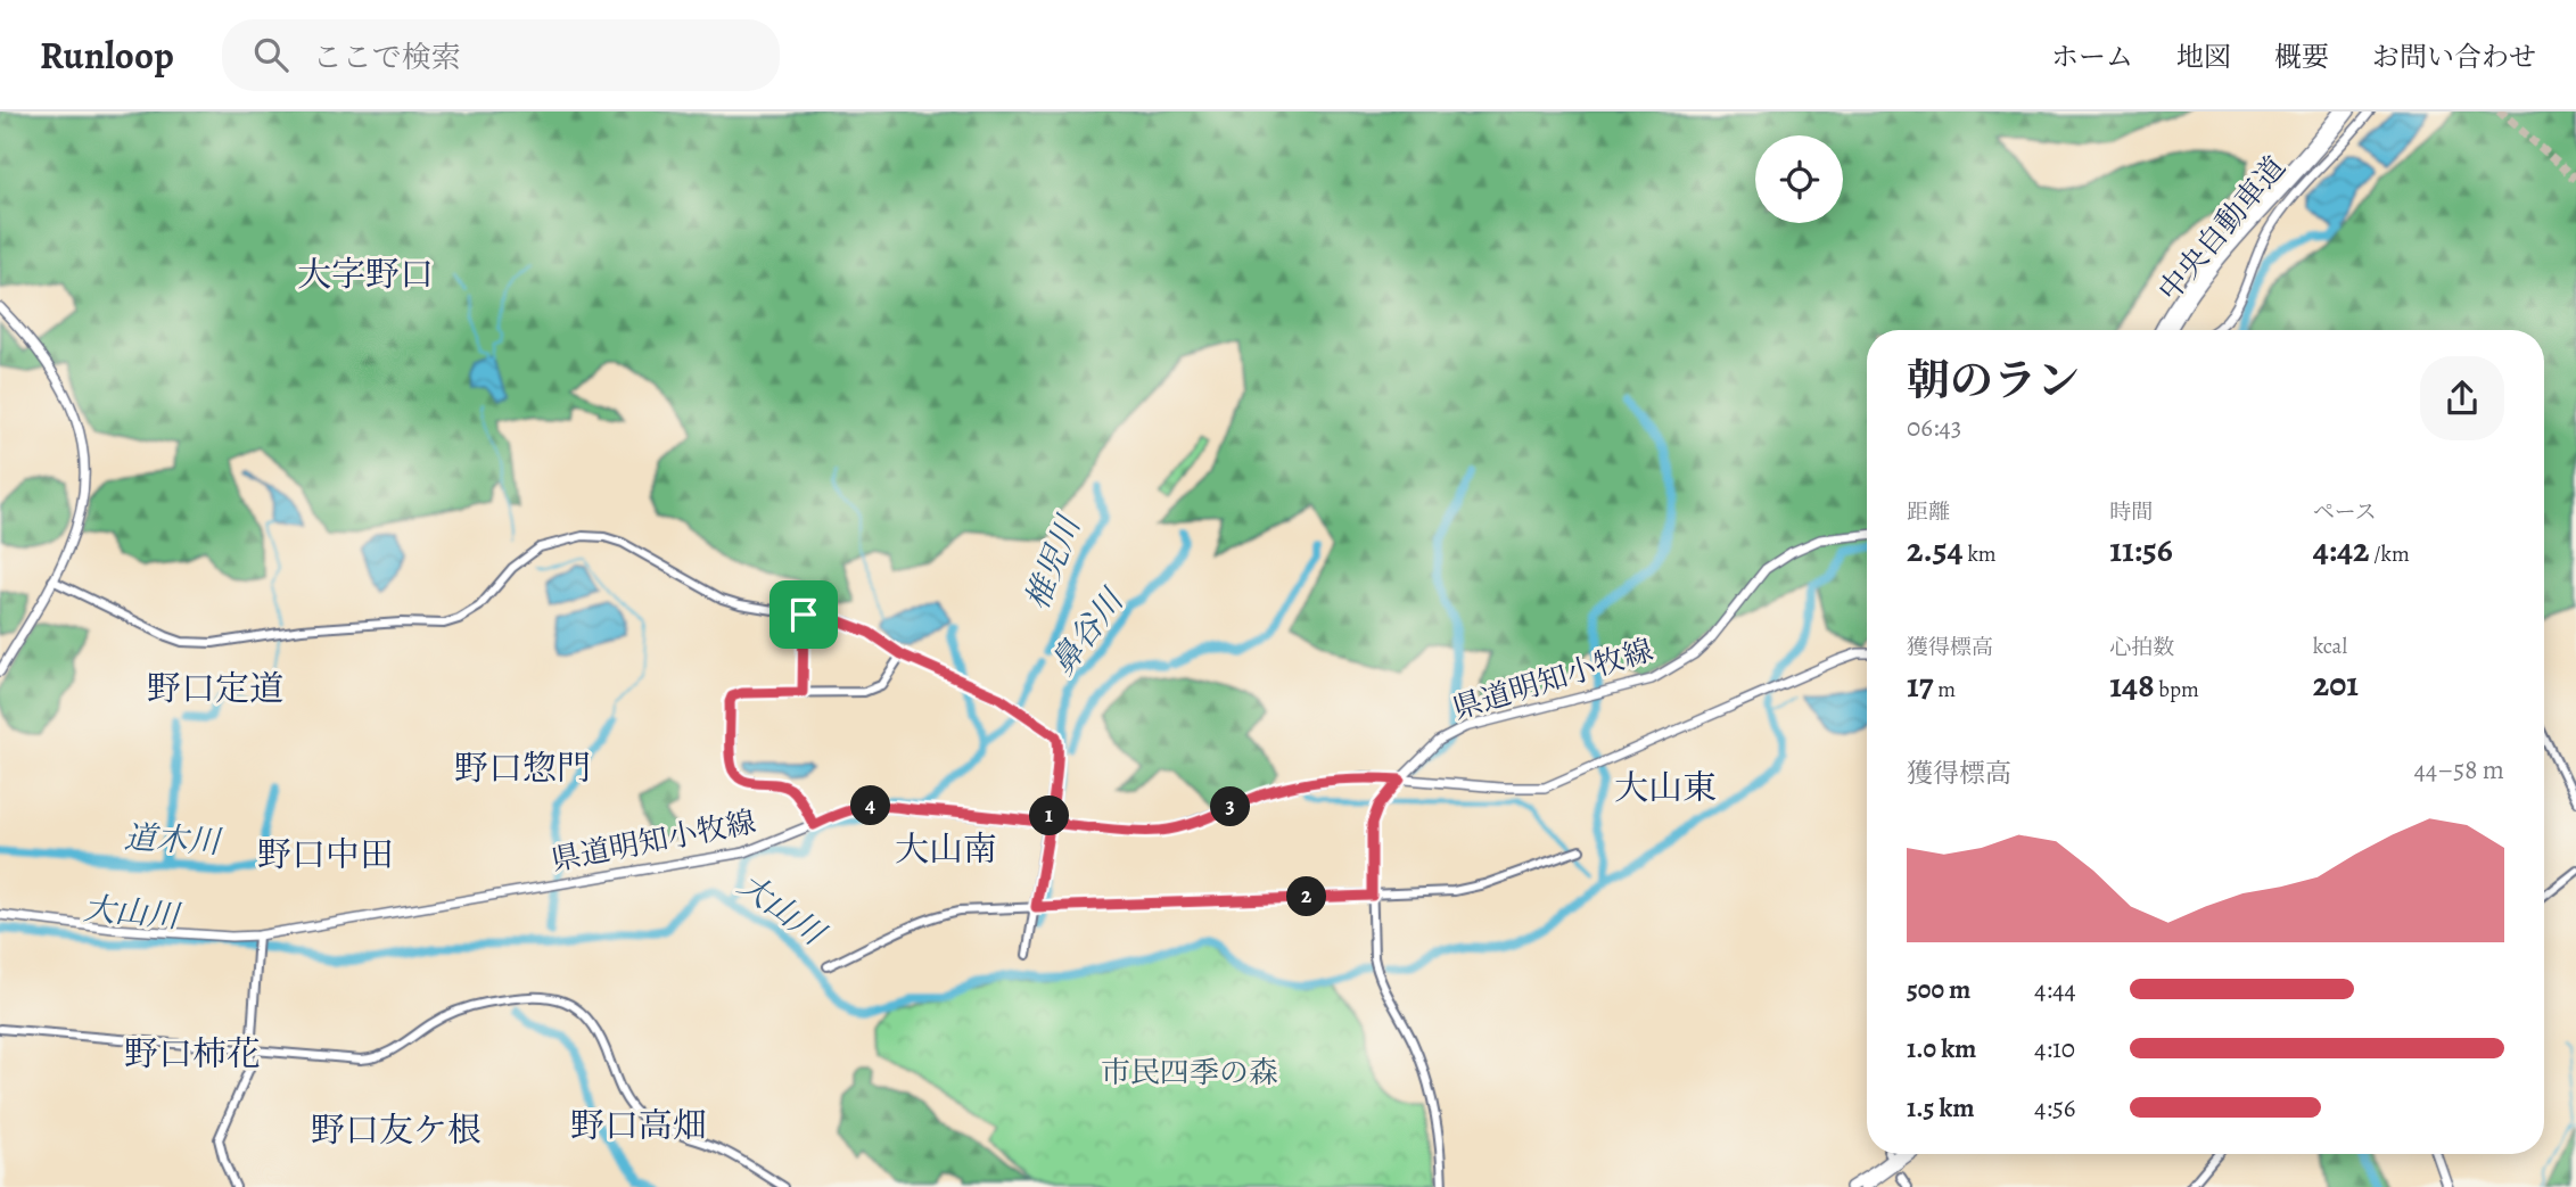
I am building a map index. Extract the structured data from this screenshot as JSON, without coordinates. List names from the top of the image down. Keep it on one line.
{"streets":{"highway":["中央自動車道"],"main road":["県道明知小牧線"]},"districts":["大字野口","野口定道","野口惣門","大山東","大山南","野口中田","野口柿花","野口高畑","野口友ケ根"],"water":["椎児川","鼻谷川","道木川","大山川"],"parks":["市民四季の森"],"page":{"header":"Runloop","search":"ここで検索","nav":["ホーム","地図","概要","お問い合わせ"],"heading":["朝のラン","06:43"],"stats":[["距離","2.54 km"],["時間","11:56"],["ペース","4:42 /km"],["獲得標高","17 m"],["心拍数","148 bpm"],["kcal","201"]],"chart":["獲得標高","44–58 m"],"pins":["4","3","1","2"],"list":[{"name":"500 m","note":"4:44"},{"name":"1.0 km","note":"4:10"},{"name":"1.5 km","note":"4:56"}]}}
